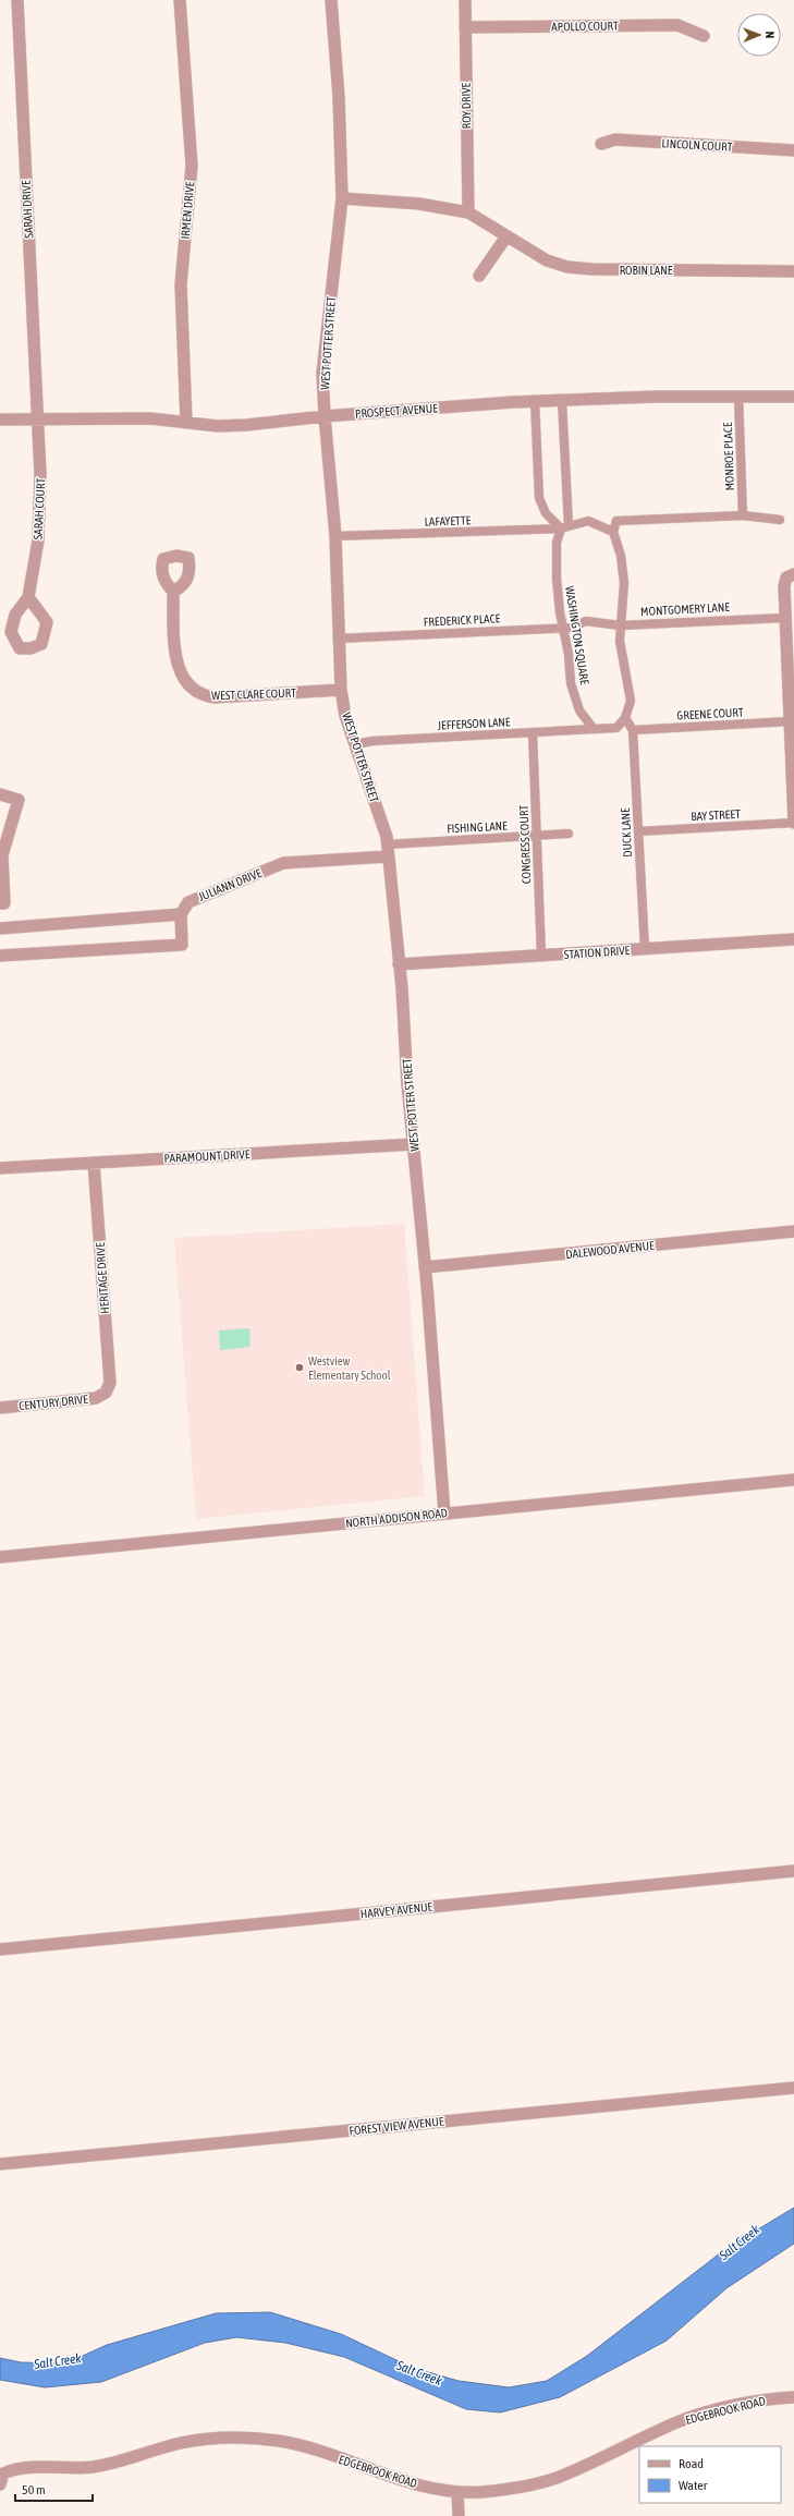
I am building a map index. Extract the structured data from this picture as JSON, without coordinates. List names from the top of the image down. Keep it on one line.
{"streets":{"street":["APOLLO COURT","ROY DRIVE","LINCOLN COURT","SARAH DRIVE","IRMEN DRIVE","ROBIN LANE","WEST POTTER STREET","PROSPECT AVENUE","MONROE PLACE","SARAH COURT","LAFAYETTE","MONTGOMERY LANE","FREDERICK PLACE","WASHINGTON SQUARE","WEST CLARE COURT","GREENE COURT","JEFFERSON LANE","BAY STREET","FISHING LANE","DUCK LANE","CONGRESS COURT","JULIANN DRIVE","STATION DRIVE","PARAMOUNT DRIVE","DALEWOOD AVENUE","HERITAGE DRIVE","CENTURY DRIVE","NORTH ADDISON ROAD","HARVEY AVENUE","FOREST VIEW AVENUE","EDGEBROOK ROAD"]},"crossings":[["APOLLO COURT","ROY DRIVE"],["ROY DRIVE","ROBIN LANE"],["SARAH DRIVE","PROSPECT AVENUE"],["SARAH DRIVE","SARAH COURT"],["IRMEN DRIVE","PROSPECT AVENUE"],["ROBIN LANE","WEST POTTER STREET"],["WEST POTTER STREET","PROSPECT AVENUE"],["WEST POTTER STREET","LAFAYETTE"],["WEST POTTER STREET","FREDERICK PLACE"],["WEST POTTER STREET","WEST CLARE COURT"],["WEST POTTER STREET","JEFFERSON LANE"],["WEST POTTER STREET","FISHING LANE"],["WEST POTTER STREET","JULIANN DRIVE"],["WEST POTTER STREET","STATION DRIVE"],["WEST POTTER STREET","PARAMOUNT DRIVE"],["WEST POTTER STREET","DALEWOOD AVENUE"],["WEST POTTER STREET","NORTH ADDISON ROAD"],["PROSPECT AVENUE","MONROE PLACE"],["PROSPECT AVENUE","SARAH COURT"],["PROSPECT AVENUE","WASHINGTON SQUARE"],["LAFAYETTE","WASHINGTON SQUARE"],["MONTGOMERY LANE","FREDERICK PLACE"],["FREDERICK PLACE","WASHINGTON SQUARE"],["WASHINGTON SQUARE","JEFFERSON LANE"],["GREENE COURT","DUCK LANE"],["JEFFERSON LANE","CONGRESS COURT"],["BAY STREET","DUCK LANE"],["FISHING LANE","CONGRESS COURT"],["DUCK LANE","STATION DRIVE"],["CONGRESS COURT","STATION DRIVE"],["PARAMOUNT DRIVE","HERITAGE DRIVE"],["HERITAGE DRIVE","CENTURY DRIVE"]],"water":["Salt Creek"],"places":["Westview Elementary School"],"legend":["Road","Water"],"scale_bar":"50 m","north":"right"}
